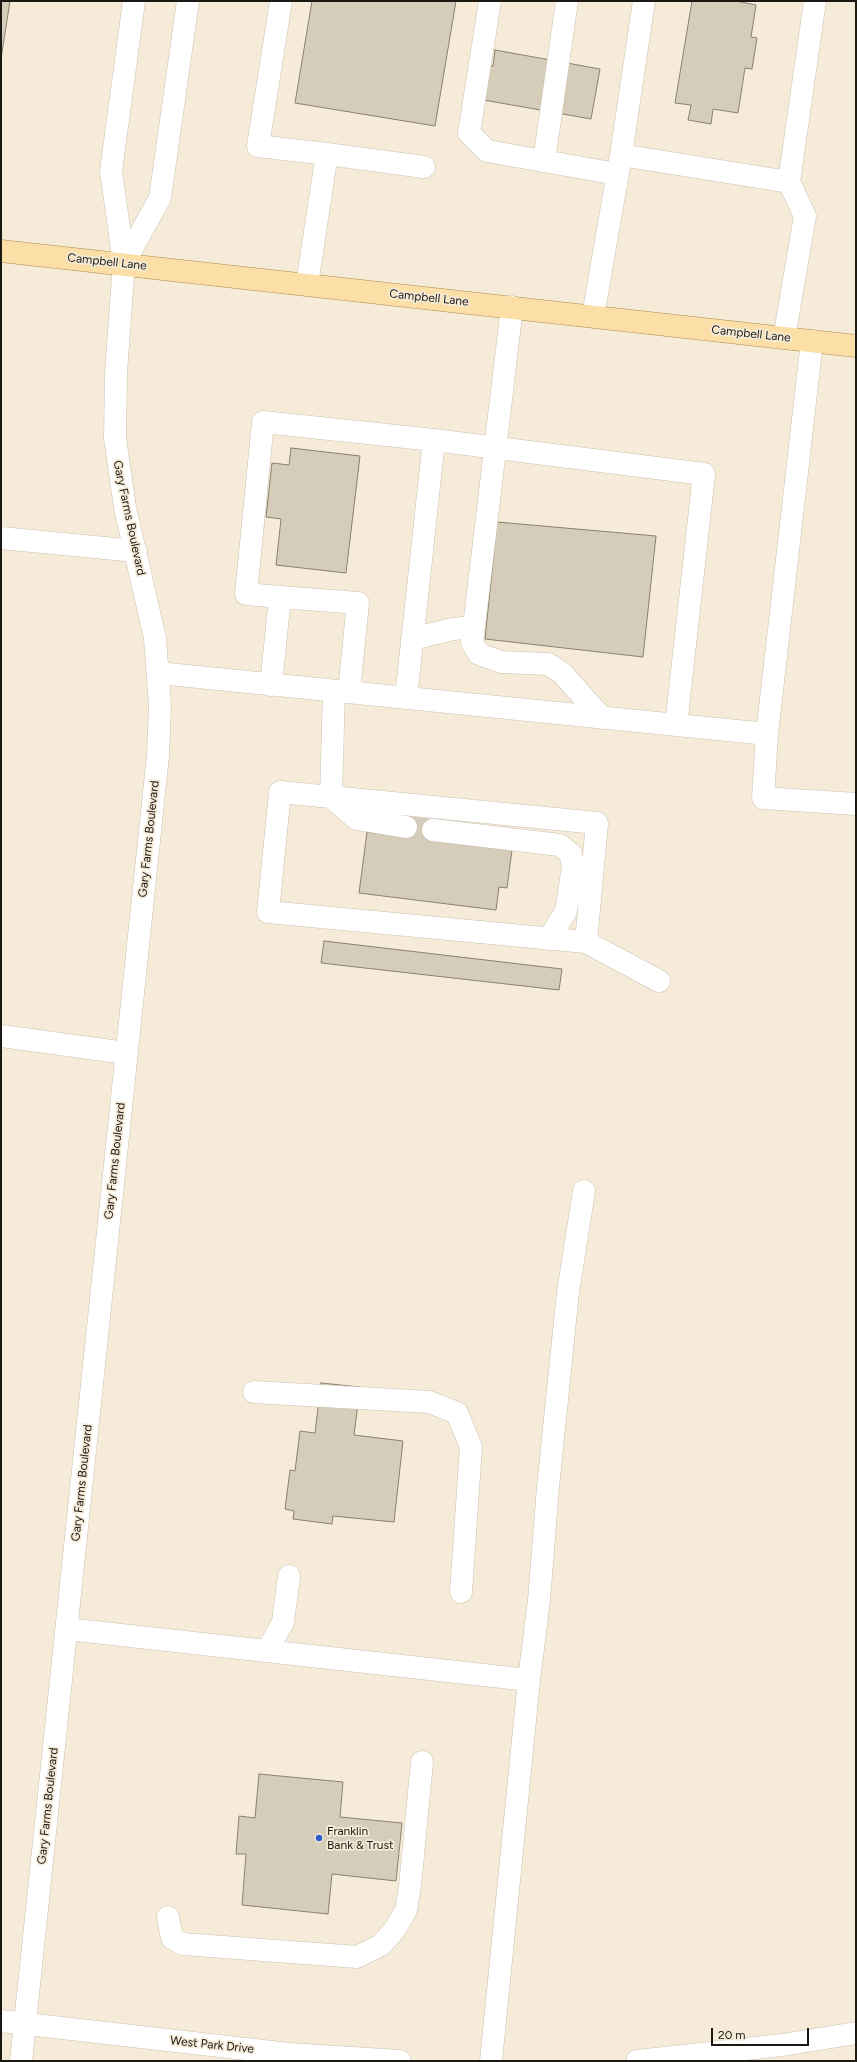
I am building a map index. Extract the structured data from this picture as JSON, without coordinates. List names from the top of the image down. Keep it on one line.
{"streets":{"main road":["Campbell Lane"],"street":["Gary Farms Boulevard","West Park Drive"]},"crossings":[["Campbell Lane","Gary Farms Boulevard"],["Gary Farms Boulevard","West Park Drive"]],"places":["Franklin Bank & Trust"],"scale_bar":"20 m"}
